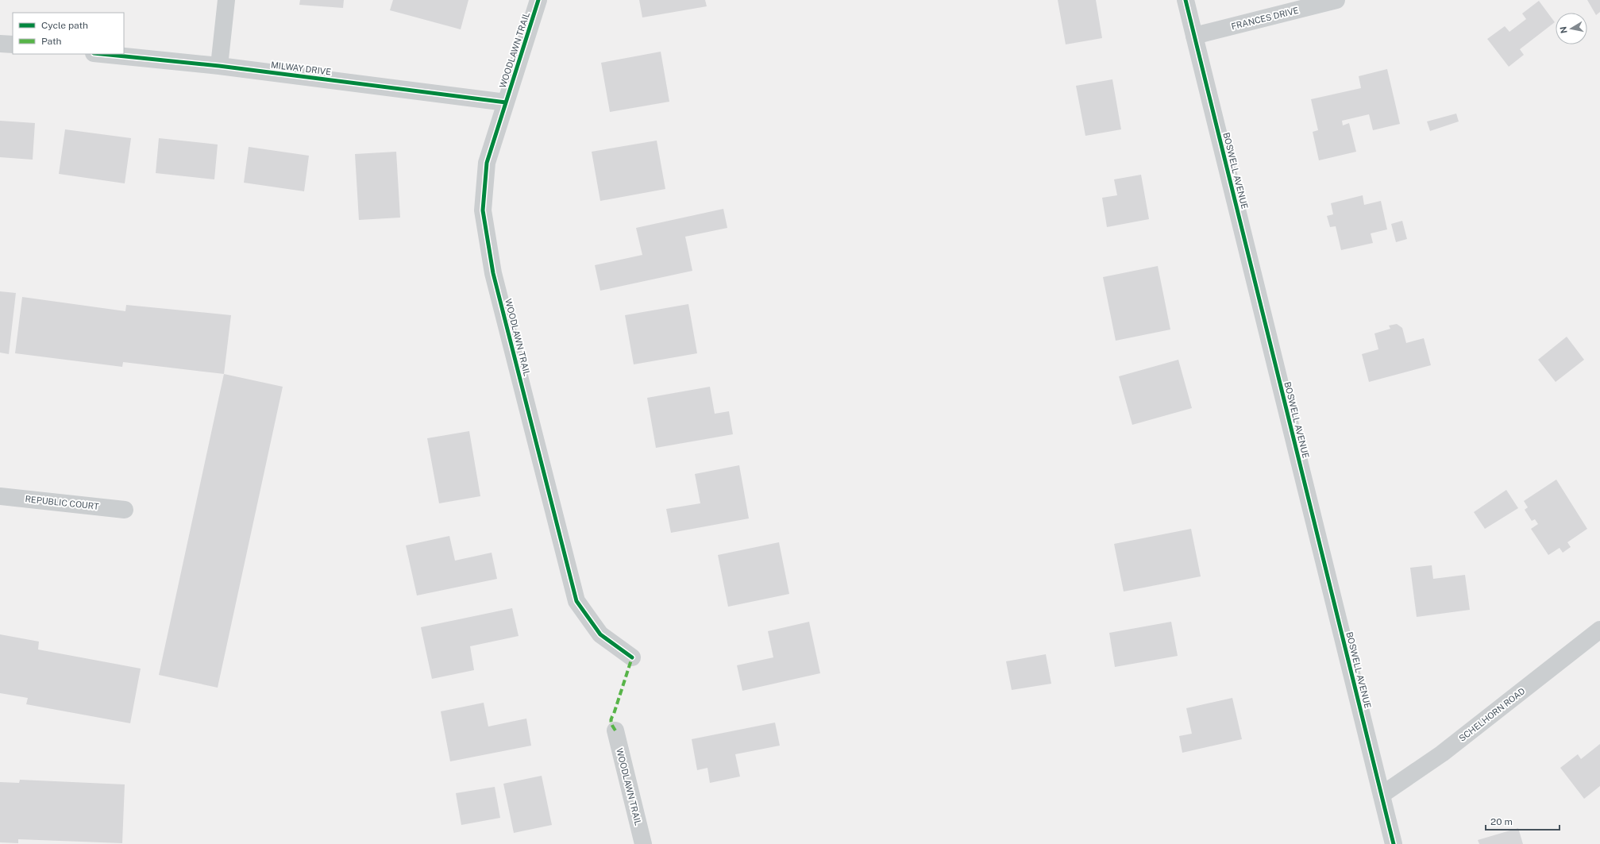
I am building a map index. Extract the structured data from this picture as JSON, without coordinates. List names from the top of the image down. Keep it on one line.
{"streets":{"street":["FRANCES DRIVE","WOODLAWN TRAIL","MILWAY DRIVE","BOSWELL AVENUE","REPUBLIC COURT","SCHELHORN ROAD"]},"crossings":[["FRANCES DRIVE","BOSWELL AVENUE"],["WOODLAWN TRAIL","MILWAY DRIVE"],["BOSWELL AVENUE","SCHELHORN ROAD"]],"legend":["Cycle path","Path"],"scale_bar":"20 m","north":"left"}
